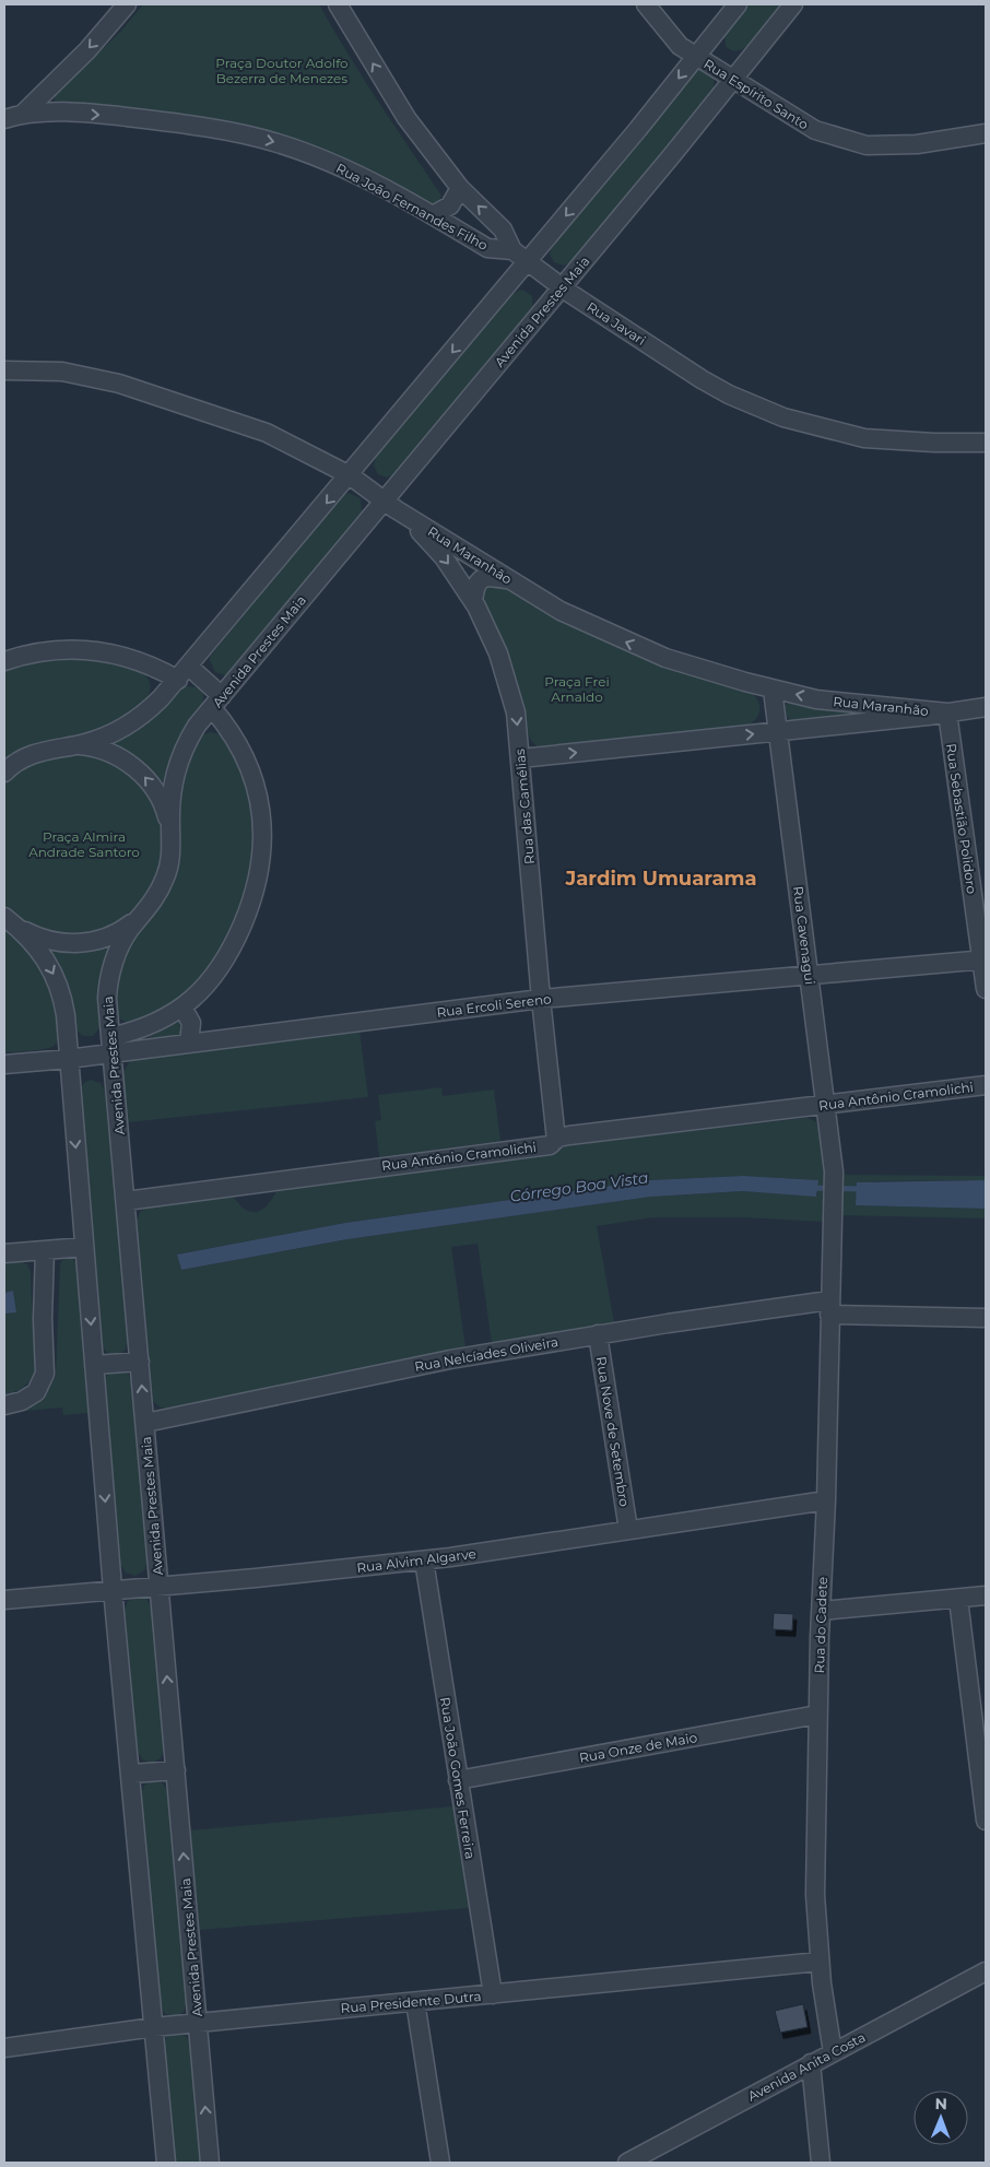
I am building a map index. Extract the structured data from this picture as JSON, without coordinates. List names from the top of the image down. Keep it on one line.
{"streets":{"street":["Rua Espírito Santo","Rua João Fernandes Filho","Avenida Prestes Maia","Rua Javari","Rua Maranhão","Rua das Camélias","Rua Sebastião Polidoro","Rua Cavenagui","Rua Ercoli Sereno","Rua Antônio Cramolichi","Rua Nelcíades Oliveira","Rua Nove de Setembro","Rua Alvim Algarve","Rua do Cadete","Rua Onze de Maio","Rua João Gomes Ferreira","Rua Presidente Dutra","Avenida Anita Costa"]},"crossings":[["Rua Espírito Santo","Avenida Prestes Maia"],["Rua João Fernandes Filho","Rua Javari"],["Avenida Prestes Maia","Rua Javari"],["Avenida Prestes Maia","Rua Maranhão"],["Avenida Prestes Maia","Rua das Camélias"],["Avenida Prestes Maia","Rua Ercoli Sereno"],["Avenida Prestes Maia","Rua Antônio Cramolichi"],["Avenida Prestes Maia","Rua Nelcíades Oliveira"],["Avenida Prestes Maia","Rua Alvim Algarve"],["Avenida Prestes Maia","Rua Presidente Dutra"],["Rua Maranhão","Rua das Camélias"],["Rua Maranhão","Rua Sebastião Polidoro"],["Rua Maranhão","Rua Cavenagui"],["Rua das Camélias","Rua Ercoli Sereno"],["Rua das Camélias","Rua Antônio Cramolichi"],["Rua Sebastião Polidoro","Rua Ercoli Sereno"],["Rua Cavenagui","Rua Ercoli Sereno"],["Rua Cavenagui","Rua Antônio Cramolichi"],["Rua Cavenagui","Rua do Cadete"],["Rua Nelcíades Oliveira","Rua Nove de Setembro"],["Rua Nelcíades Oliveira","Rua do Cadete"],["Rua Nove de Setembro","Rua Alvim Algarve"],["Rua Alvim Algarve","Rua do Cadete"],["Rua Alvim Algarve","Rua João Gomes Ferreira"],["Rua do Cadete","Rua Onze de Maio"],["Rua do Cadete","Rua Presidente Dutra"],["Rua do Cadete","Avenida Anita Costa"],["Rua Onze de Maio","Rua João Gomes Ferreira"],["Rua João Gomes Ferreira","Rua Presidente Dutra"]],"one_way":["Rua Javari","Rua das Camélias"],"districts":["Jardim Umuarama"],"water":["Córrego Boa Vista"],"parks":["Praça Doutor Adolfo Bezerra de Menezes","Praça Frei Arnaldo","Praça Almira Andrade Santoro"],"north":"top"}
